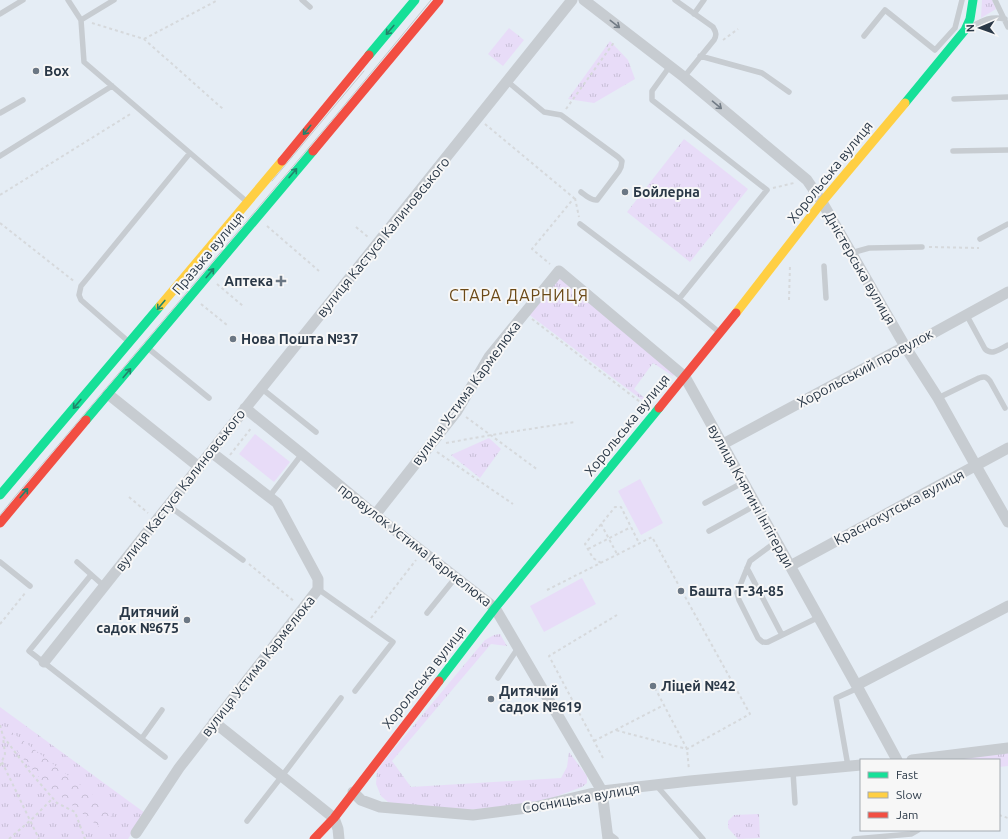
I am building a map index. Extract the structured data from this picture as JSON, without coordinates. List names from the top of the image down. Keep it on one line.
{"streets":{"street":["Хорольська вулиця","вулиця Кастуся Калиновського","Празька вулиця","Дністерська вулиця","Хорольський провулок","вулиця Устима Кармелюка","вулиця Княгині Інгігерди","Краснокутська вулиця","провулок Устима Кармелюка","Сосницька вулиця"]},"crossings":[["Хорольська вулиця","Дністерська вулиця"],["Хорольська вулиця","вулиця Княгині Інгігерди"],["Хорольська вулиця","провулок Устима Кармелюка"],["Хорольська вулиця","Сосницька вулиця"],["вулиця Кастуся Калиновського","вулиця Устима Кармелюка"],["вулиця Кастуся Калиновського","провулок Устима Кармелюка"],["Дністерська вулиця","Хорольський провулок"],["Дністерська вулиця","Краснокутська вулиця"],["Хорольський провулок","вулиця Княгині Інгігерди"],["вулиця Устима Кармелюка","вулиця Княгині Інгігерди"],["вулиця Устима Кармелюка","провулок Устима Кармелюка"],["вулиця Княгині Інгігерди","Краснокутська вулиця"],["провулок Устима Кармелюка","Сосницька вулиця"]],"one_way":["Дністерська вулиця"],"districts":["СТАРА ДАРНИЦЯ"],"places":{"other":["Box","Бойлерна","Нова Пошта №37","Башта Т-34-85","Дитячий садок №675","Ліцей №42","Дитячий садок №619"],"health":["Аптека"]},"legend":["Fast","Slow","Jam"],"north":"left"}
